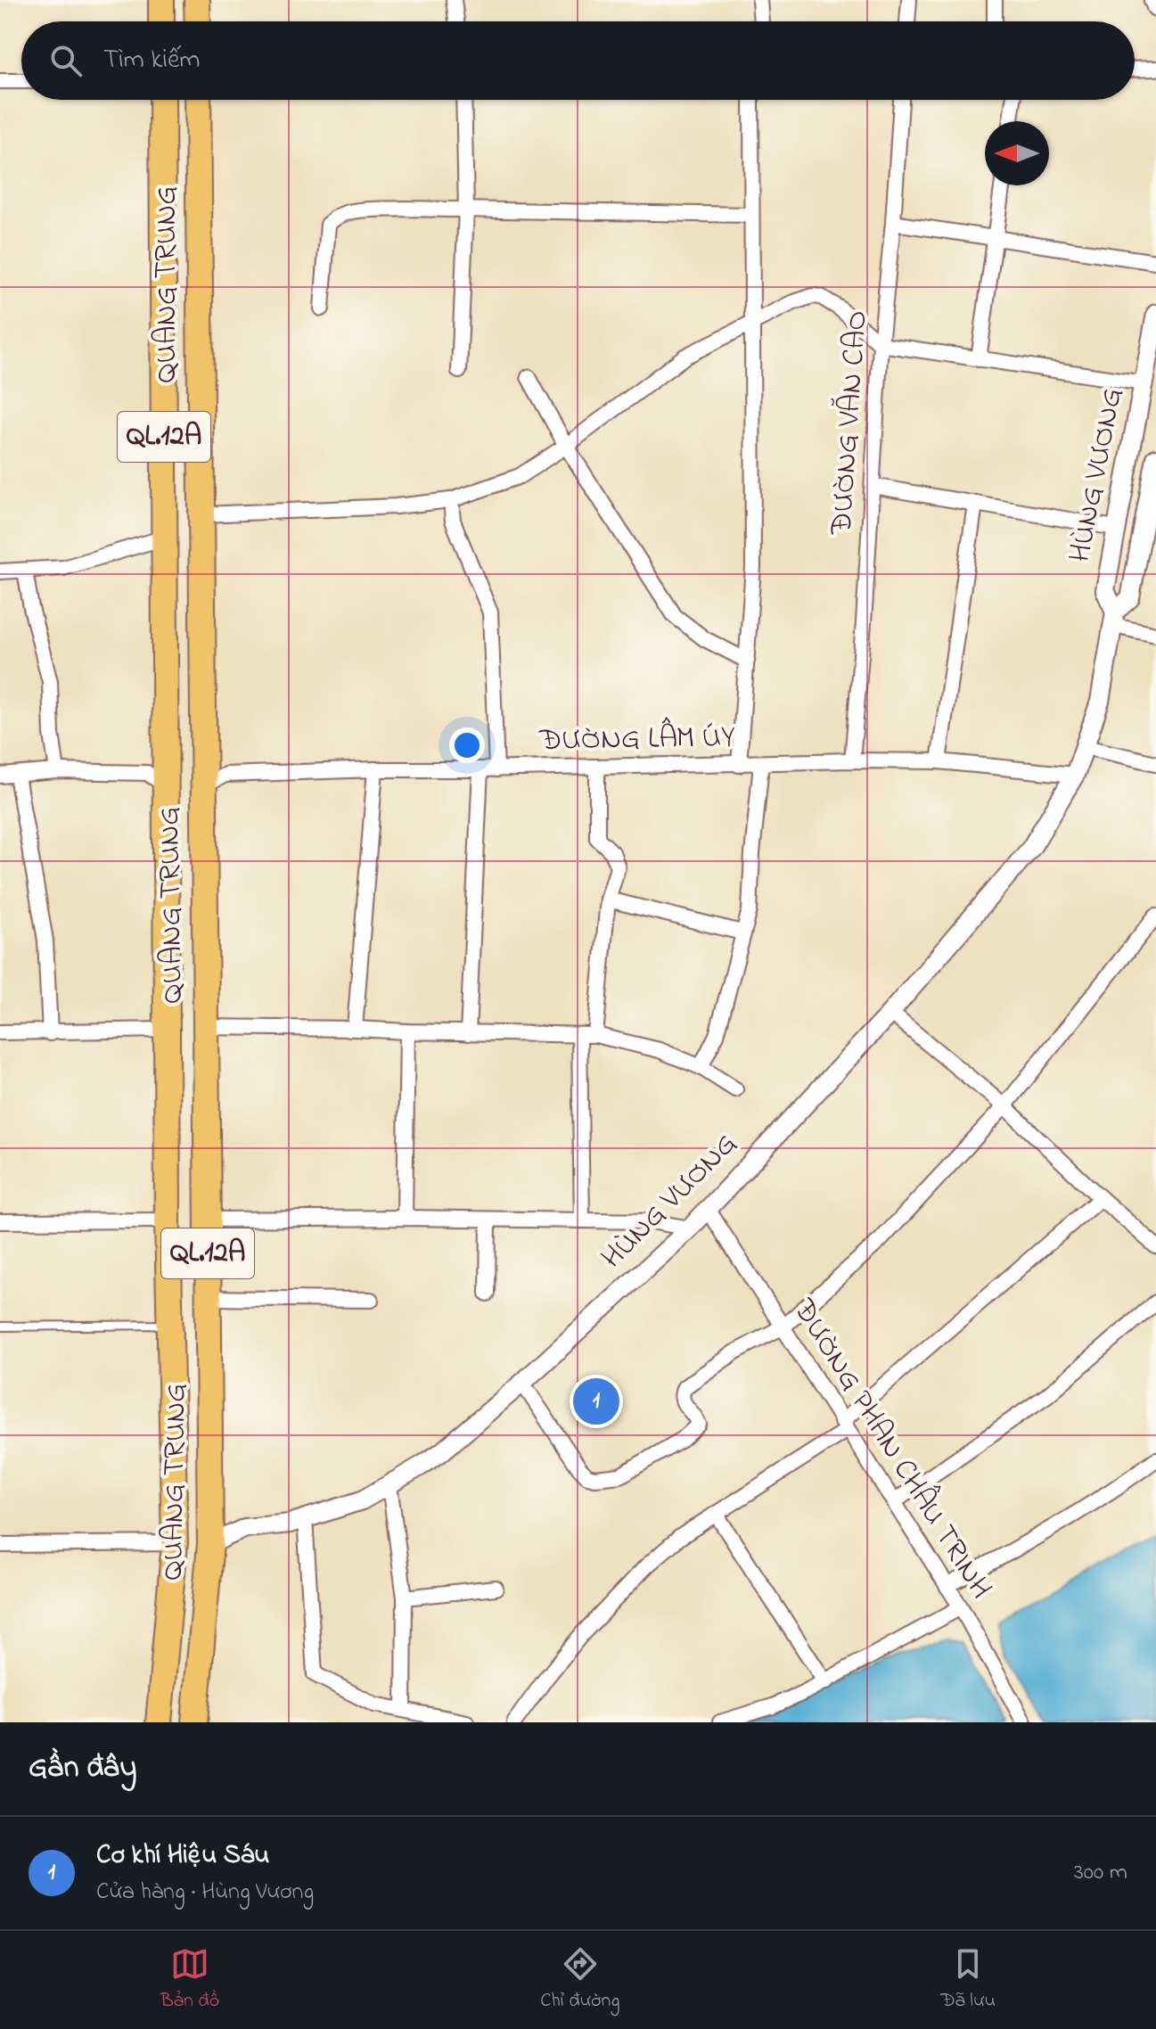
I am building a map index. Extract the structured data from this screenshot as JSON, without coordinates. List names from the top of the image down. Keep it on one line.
{"streets":{"highway":["QUANG TRUNG","QL.12A"],"street":["ĐƯỜNG VĂN CAO","HÙNG VƯƠNG","ĐƯỜNG LÂM ÚY","ĐƯỜNG PHAN CHÂU TRINH"]},"crossings":[["QUANG TRUNG","HÙNG VƯƠNG"],["QUANG TRUNG","ĐƯỜNG LÂM ÚY"],["ĐƯỜNG VĂN CAO","ĐƯỜNG LÂM ÚY"],["HÙNG VƯƠNG","ĐƯỜNG LÂM ÚY"],["HÙNG VƯƠNG","ĐƯỜNG PHAN CHÂU TRINH"]],"north":"left","page":{"search":"Tìm kiếm","pins":"1","heading":"Gần đây","list":[{"mark":"1","name":"Cơ khí Hiệu Sáu","note":"Cửa hàng · Hùng Vương","value":"300 m"}],"nav":["Bản đồ","Chỉ đường","Đã lưu"]}}
